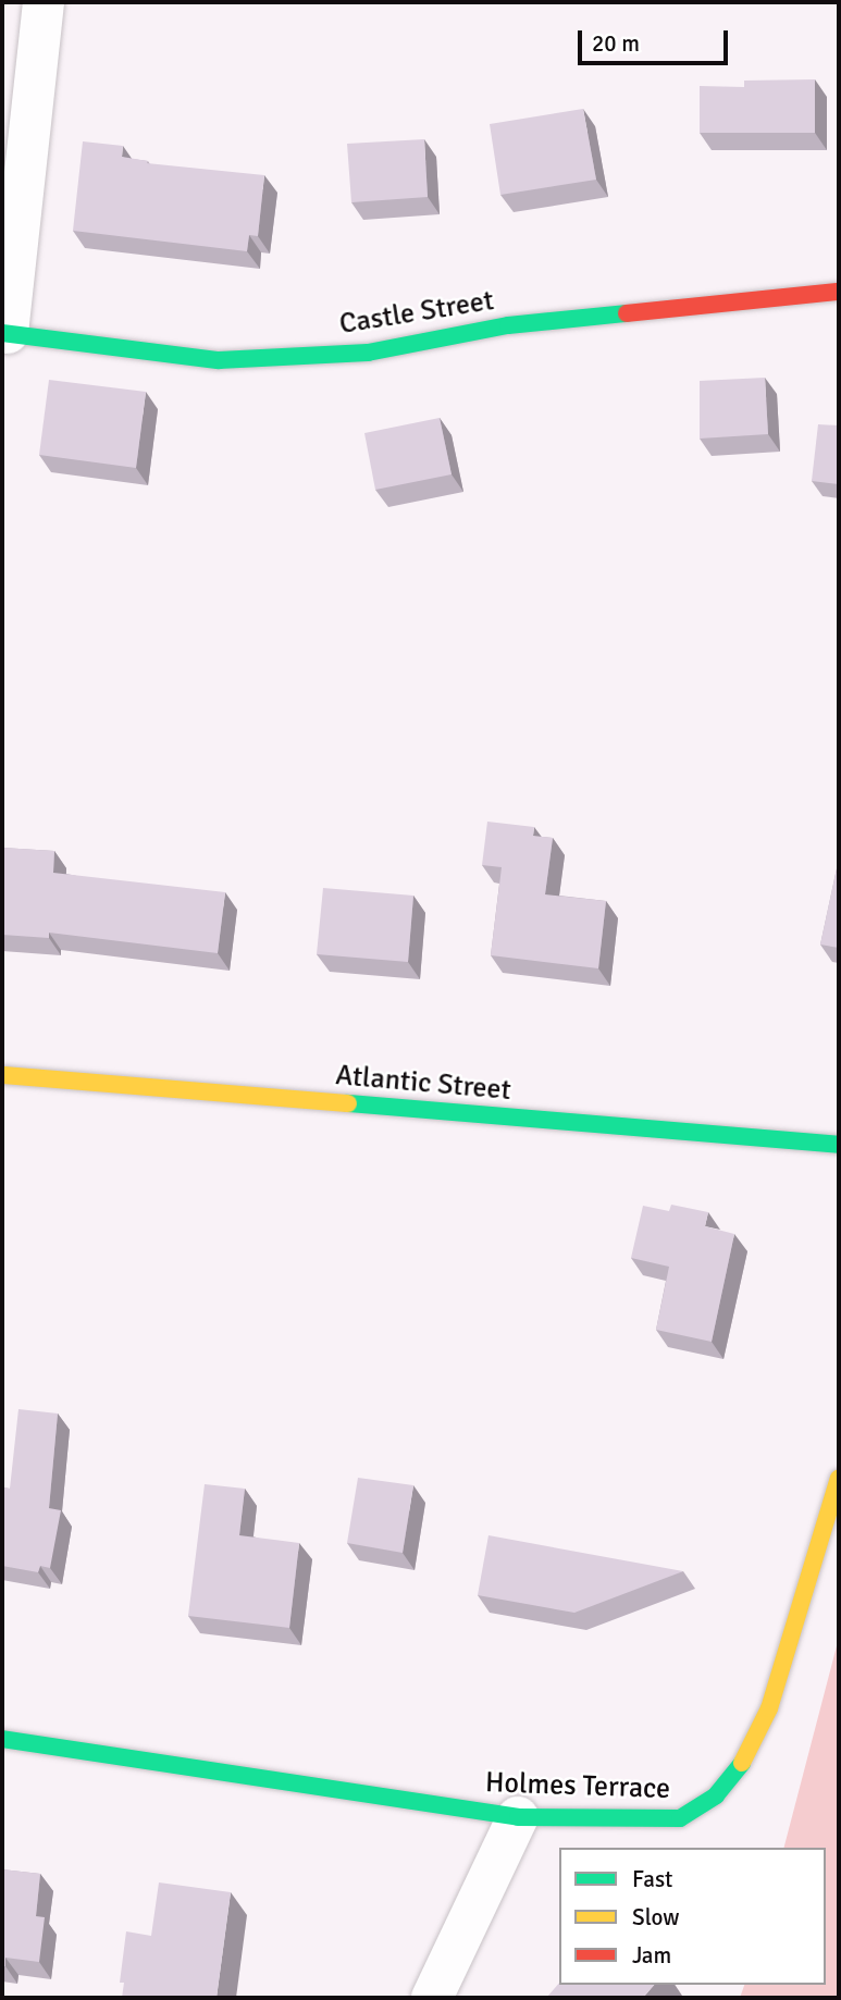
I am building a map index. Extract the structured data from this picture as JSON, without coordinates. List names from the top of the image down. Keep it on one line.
{"streets":{"street":["Castle Street","Atlantic Street","Holmes Terrace"]},"legend":["Fast","Slow","Jam"],"scale_bar":"20 m"}
